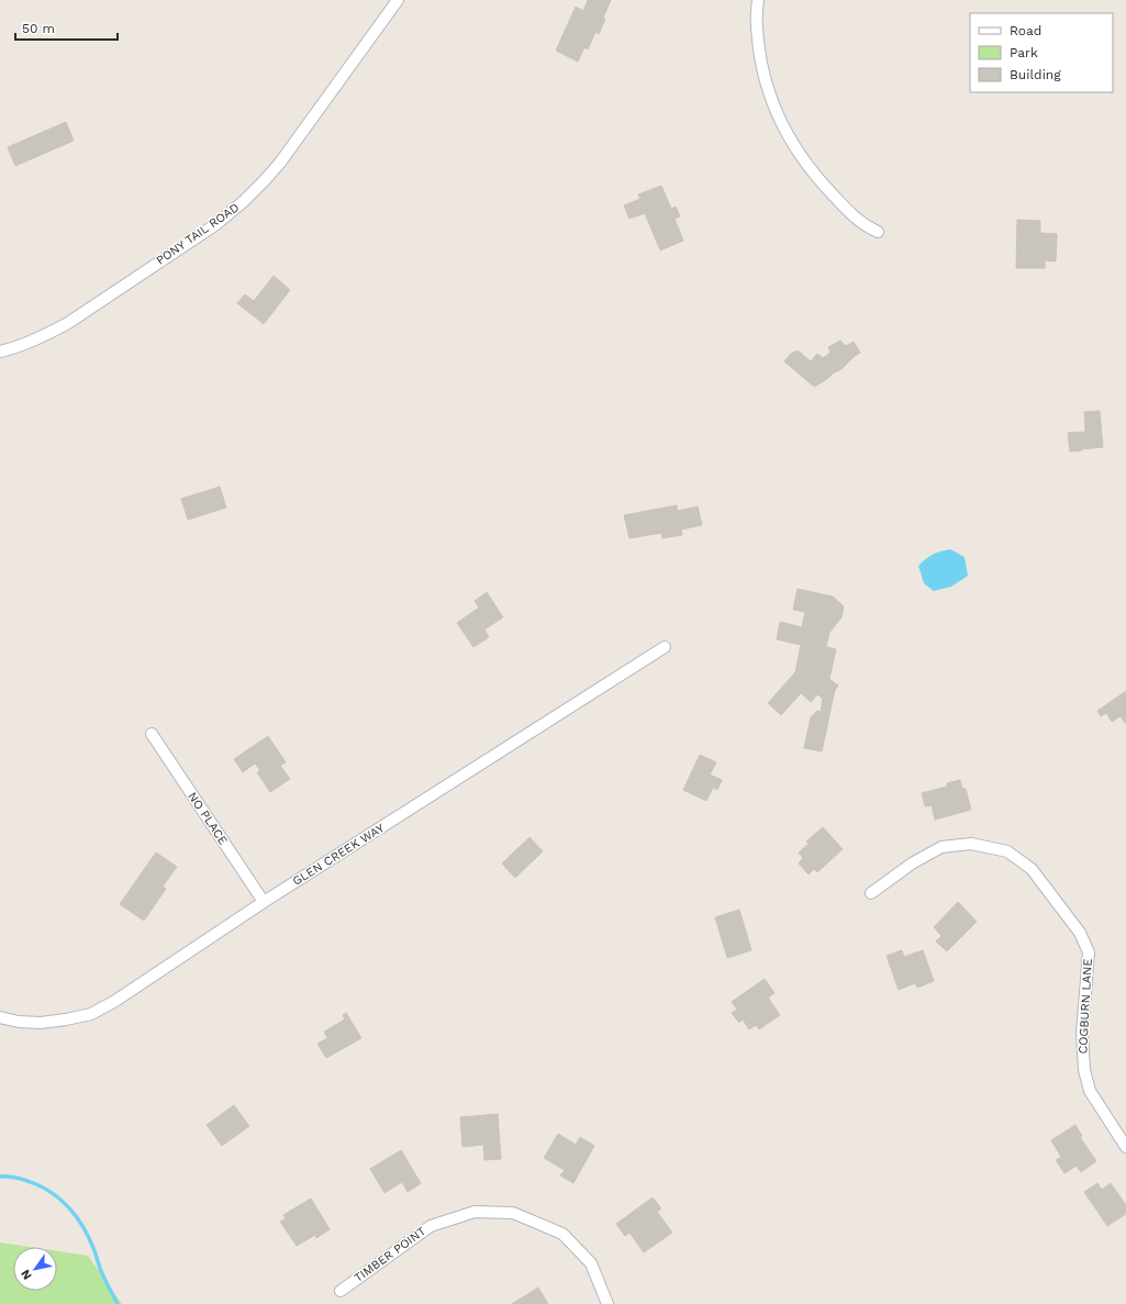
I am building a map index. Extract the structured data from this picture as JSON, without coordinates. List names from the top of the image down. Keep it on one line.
{"streets":{"street":["PONY TAIL ROAD","NO PLACE","GLEN CREEK WAY","COGBURN LANE","TIMBER POINT"]},"crossings":[["NO PLACE","GLEN CREEK WAY"]],"legend":["Road","Park","Building"],"scale_bar":"50 m","north":"bottom left"}
